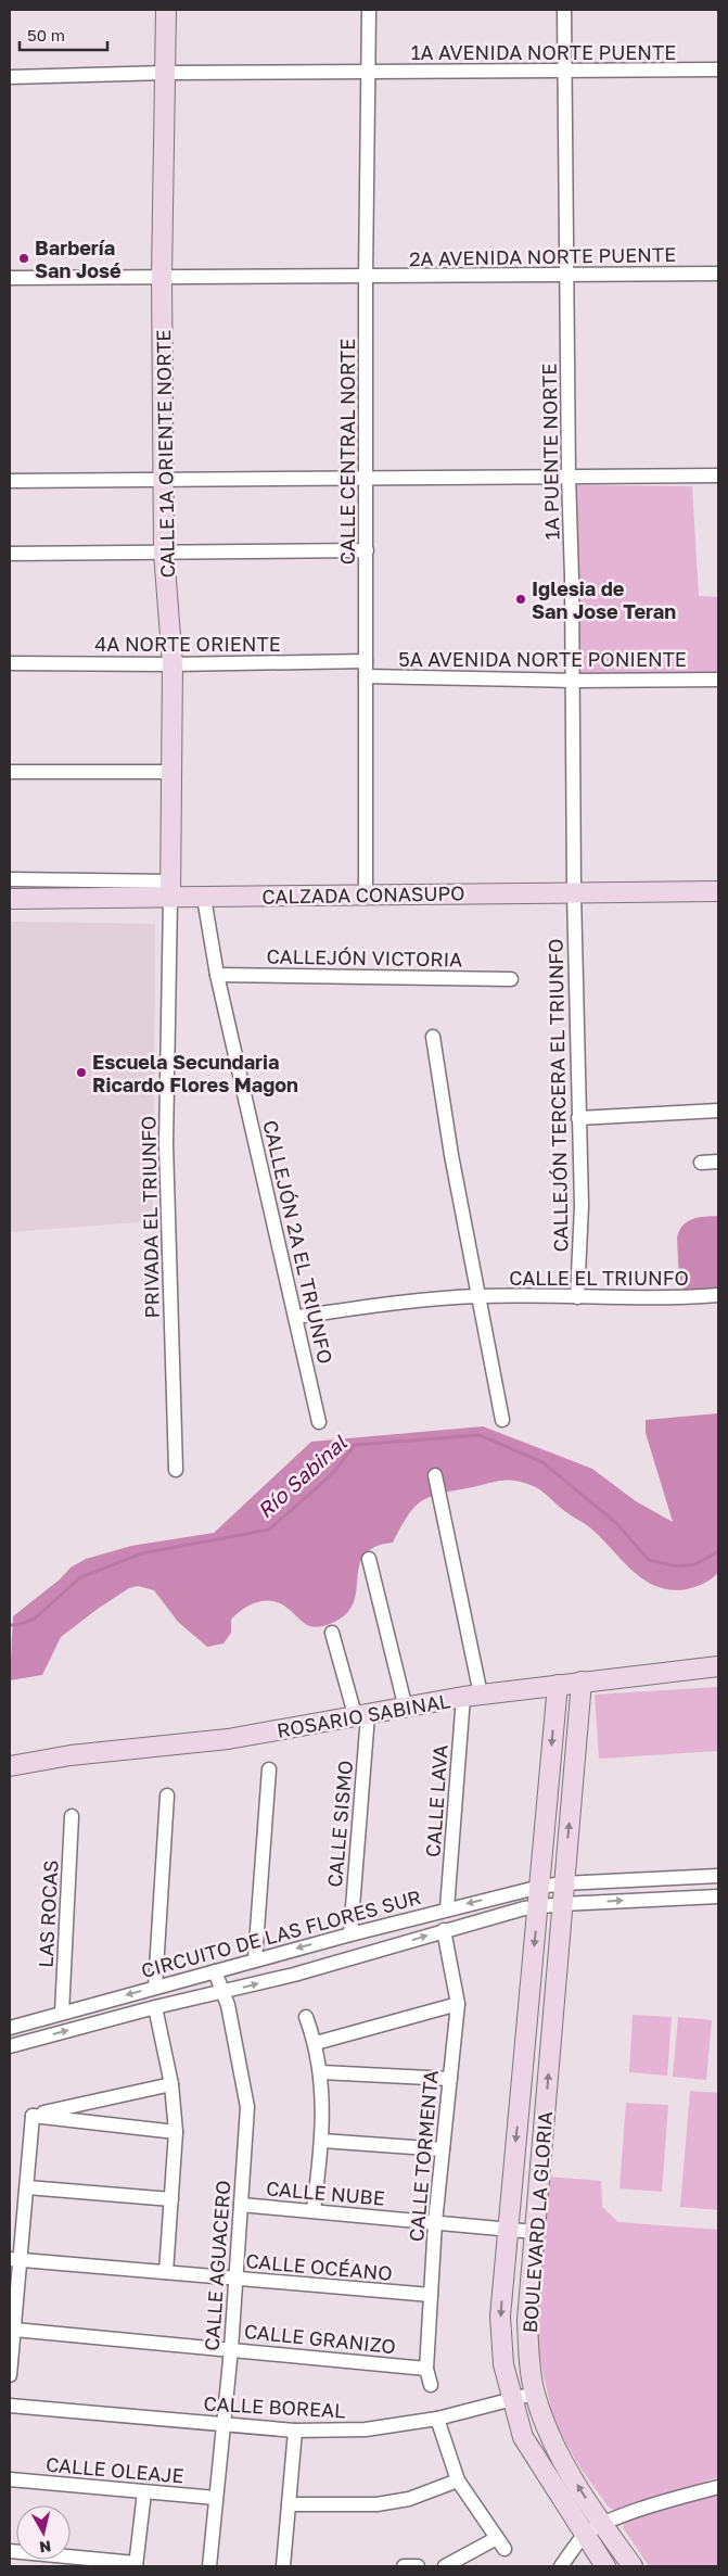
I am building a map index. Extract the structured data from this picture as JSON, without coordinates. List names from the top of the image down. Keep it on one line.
{"streets":{"street":["1A AVENIDA NORTE PUENTE","2A AVENIDA NORTE PUENTE","CALLE CENTRAL NORTE","1A PUENTE NORTE","CALLE 1A ORIENTE NORTE","4A NORTE ORIENTE","5A AVENIDA NORTE PONIENTE","CALZADA CONASUPO","CALLEJÓN VICTORIA","CALLEJÓN TERCERA EL TRIUNFO","PRIVADA EL TRIUNFO","CALLEJÓN 2A EL TRIUNFO","CALLE EL TRIUNFO","ROSARIO SABINAL","CALLE LAVA","CALLE SISMO","LAS ROCAS","CIRCUITO DE LAS FLORES SUR","CALLE TORMENTA","CALLE NUBE","BOULEVARD LA GLORIA","CALLE AGUACERO","CALLE OCÉANO","CALLE GRANIZO","CALLE BOREAL","CALLE OLEAJE"]},"crossings":[["1A AVENIDA NORTE PUENTE","CALLE CENTRAL NORTE"],["1A AVENIDA NORTE PUENTE","1A PUENTE NORTE"],["1A AVENIDA NORTE PUENTE","CALLE 1A ORIENTE NORTE"],["2A AVENIDA NORTE PUENTE","CALLE CENTRAL NORTE"],["2A AVENIDA NORTE PUENTE","1A PUENTE NORTE"],["2A AVENIDA NORTE PUENTE","CALLE 1A ORIENTE NORTE"],["CALLE CENTRAL NORTE","4A NORTE ORIENTE"],["CALLE CENTRAL NORTE","5A AVENIDA NORTE PONIENTE"],["CALLE CENTRAL NORTE","CALZADA CONASUPO"],["1A PUENTE NORTE","5A AVENIDA NORTE PONIENTE"],["1A PUENTE NORTE","CALZADA CONASUPO"],["1A PUENTE NORTE","CALLEJÓN TERCERA EL TRIUNFO"],["CALLE 1A ORIENTE NORTE","4A NORTE ORIENTE"],["CALLE 1A ORIENTE NORTE","CALZADA CONASUPO"],["CALLE 1A ORIENTE NORTE","PRIVADA EL TRIUNFO"],["CALZADA CONASUPO","CALLEJÓN TERCERA EL TRIUNFO"],["CALZADA CONASUPO","PRIVADA EL TRIUNFO"],["CALZADA CONASUPO","CALLEJÓN 2A EL TRIUNFO"],["CALLEJÓN VICTORIA","CALLEJÓN 2A EL TRIUNFO"],["CALLEJÓN TERCERA EL TRIUNFO","CALLE EL TRIUNFO"],["CALLEJÓN 2A EL TRIUNFO","CALLE EL TRIUNFO"],["ROSARIO SABINAL","CALLE LAVA"],["ROSARIO SABINAL","CALLE SISMO"],["ROSARIO SABINAL","BOULEVARD LA GLORIA"],["CALLE LAVA","CIRCUITO DE LAS FLORES SUR"],["CALLE SISMO","CIRCUITO DE LAS FLORES SUR"],["LAS ROCAS","CIRCUITO DE LAS FLORES SUR"],["CIRCUITO DE LAS FLORES SUR","BOULEVARD LA GLORIA"],["CIRCUITO DE LAS FLORES SUR","CALLE AGUACERO"],["CALLE TORMENTA","CALLE NUBE"],["CALLE TORMENTA","CALLE OCÉANO"],["CALLE TORMENTA","CALLE GRANIZO"],["CALLE NUBE","BOULEVARD LA GLORIA"],["CALLE NUBE","CALLE AGUACERO"],["BOULEVARD LA GLORIA","CALLE BOREAL"],["CALLE AGUACERO","CALLE OCÉANO"],["CALLE AGUACERO","CALLE GRANIZO"],["CALLE AGUACERO","CALLE BOREAL"],["CALLE AGUACERO","CALLE OLEAJE"]],"water":["Río Sabinal"],"places":["Barbería San José","Iglesia de San Jose Teran","Escuela Secundaria Ricardo Flores Magon"],"scale_bar":"50 m","north":"bottom"}
